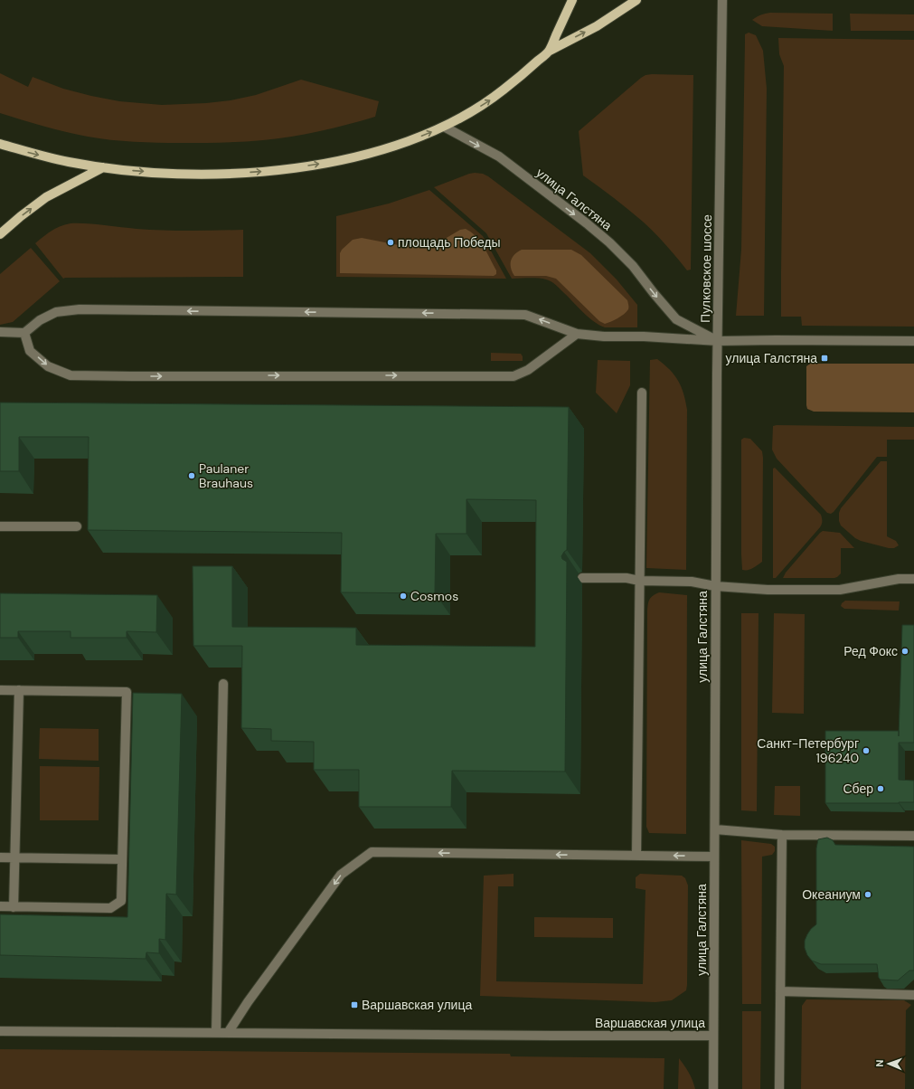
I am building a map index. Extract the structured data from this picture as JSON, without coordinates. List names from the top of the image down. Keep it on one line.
{"streets":{"street":["улица Галстяна","Пулковское шоссе","Варшавская улица"]},"crossings":[["улица Галстяна","Пулковское шоссе"],["улица Галстяна","Варшавская улица"]],"places":{"other":["площадь Победы","Paulaner Brauhaus","Cosmos","Ред Фокс","Санкт-Петербург 196240","Сбер","Океаниум"],"transit":["улица Галстяна","Варшавская улица"]},"north":"left"}
